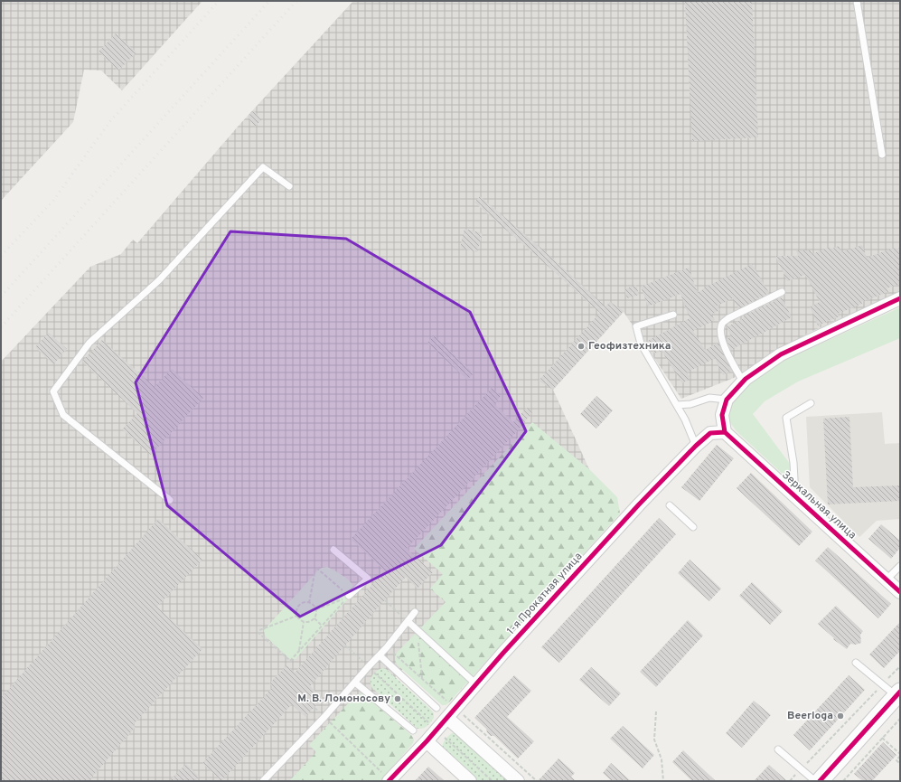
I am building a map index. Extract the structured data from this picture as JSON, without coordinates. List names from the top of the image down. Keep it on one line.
{"streets":{"street":["Зеркальная улица","1-я Прокатная улица"]},"crossings":[["Зеркальная улица","1-я Прокатная улица"]],"places":["Геофизтехника","М. В. Ломоносову","Beerloga"]}
